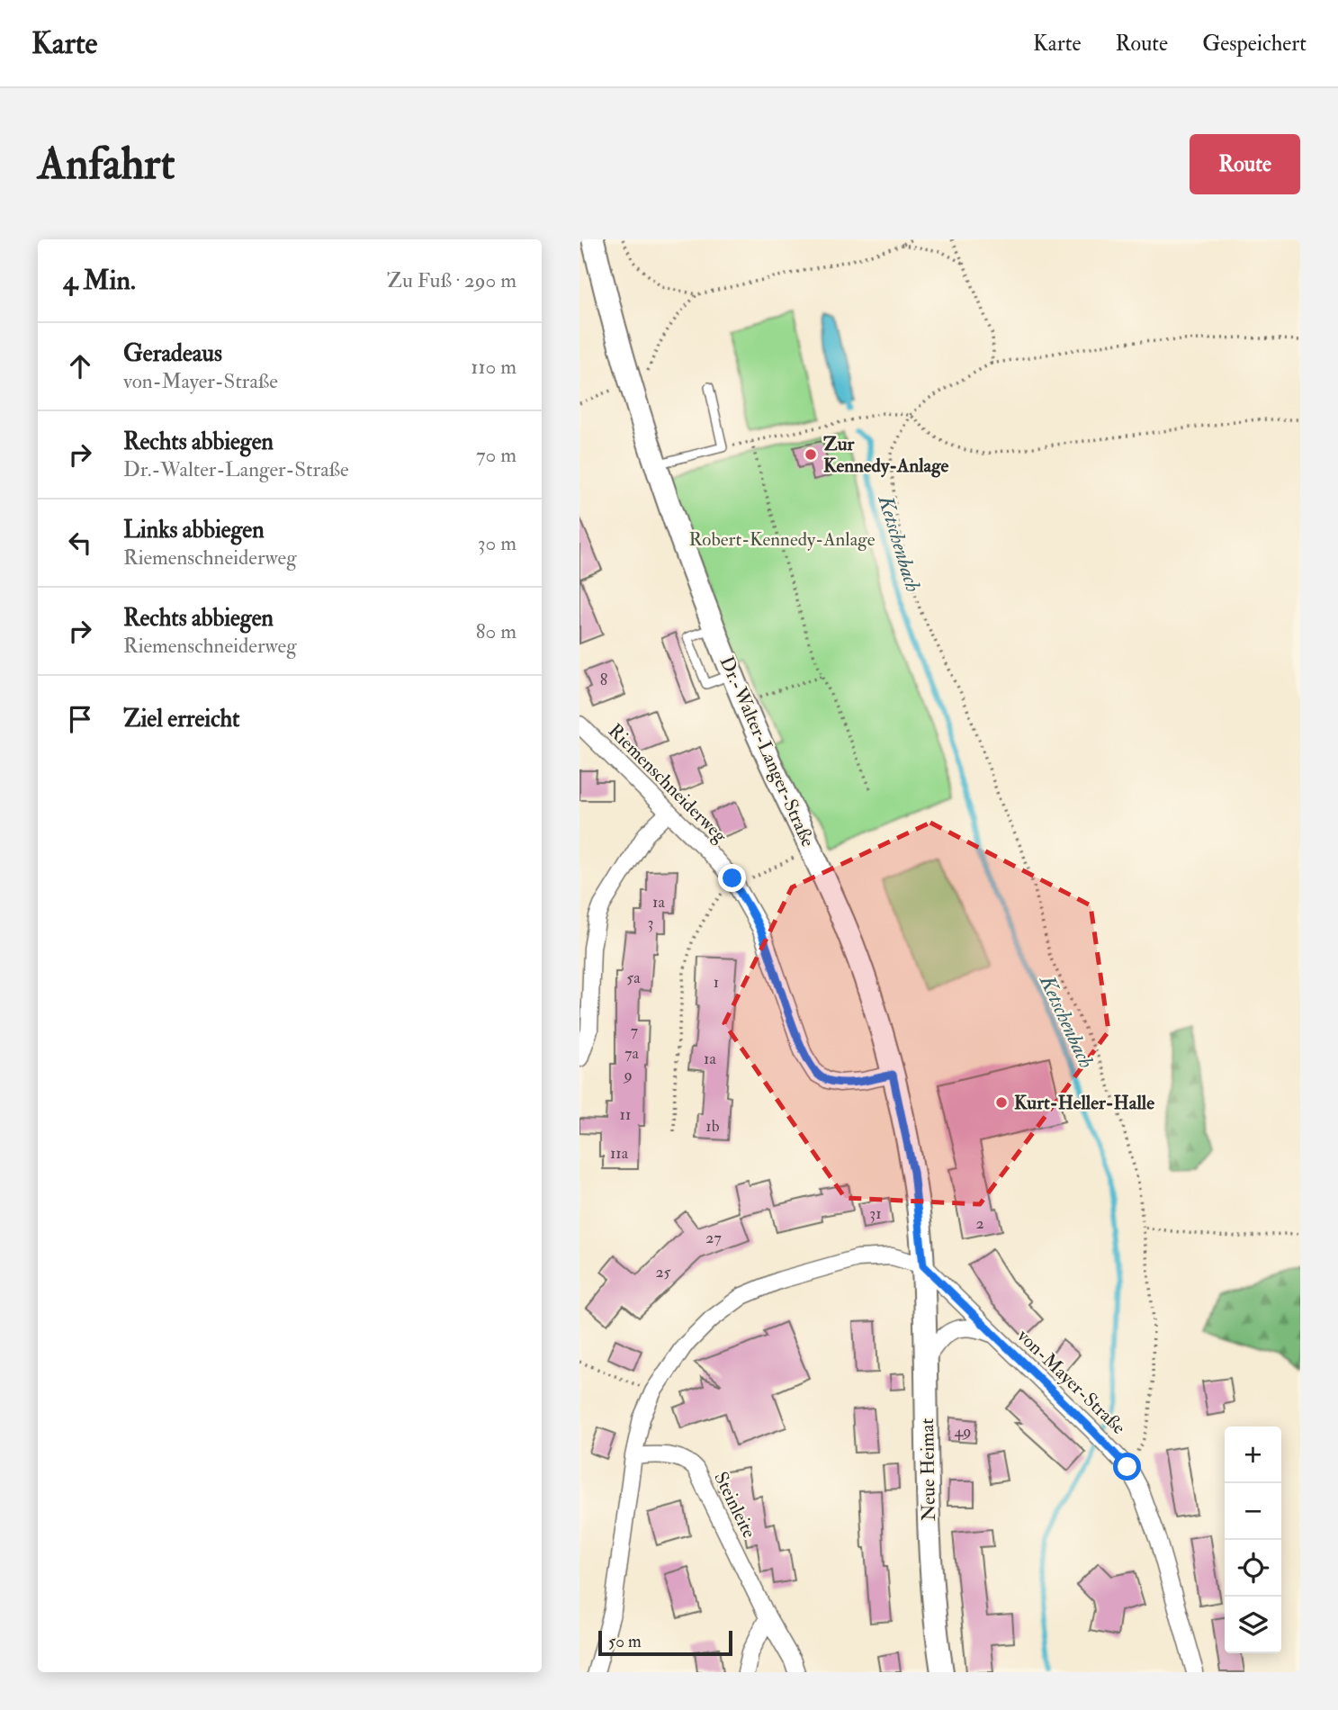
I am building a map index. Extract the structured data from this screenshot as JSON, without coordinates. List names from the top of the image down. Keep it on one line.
{"streets":{"street":["Dr.-Walter-Langer-Straße","Riemenschneiderweg","von-Mayer-Straße","Neue Heimat","Steinleite"]},"crossings":[["Dr.-Walter-Langer-Straße","Riemenschneiderweg"],["Dr.-Walter-Langer-Straße","von-Mayer-Straße"],["Dr.-Walter-Langer-Straße","Neue Heimat"],["von-Mayer-Straße","Neue Heimat"]],"water":["Ketschenbach"],"parks":["Robert-Kennedy-Anlage"],"places":["Zur Kennedy-Anlage","Kurt-Heller-Halle"],"house_numbers":["8","1a","3","5a","1","7","7a","1a","9","11","1b","11a","31","2","27","25","49"],"scale_bar":"50 m","page":{"header":"Karte","nav":["Karte","Route","Gespeichert"],"buttons":"Route","title":"Anfahrt","heading":["4 Min.","Zu Fuß · 290 m"],"list":[["Geradeaus","von-Mayer-Straße","110 m"],["Rechts abbiegen","Dr.-Walter-Langer-Straße","70 m"],["Links abbiegen","Riemenschneiderweg","30 m"],["Rechts abbiegen","Riemenschneiderweg","80 m"],"Ziel erreicht"],"map_buttons":["+","−"],"scale":"50 m"}}
